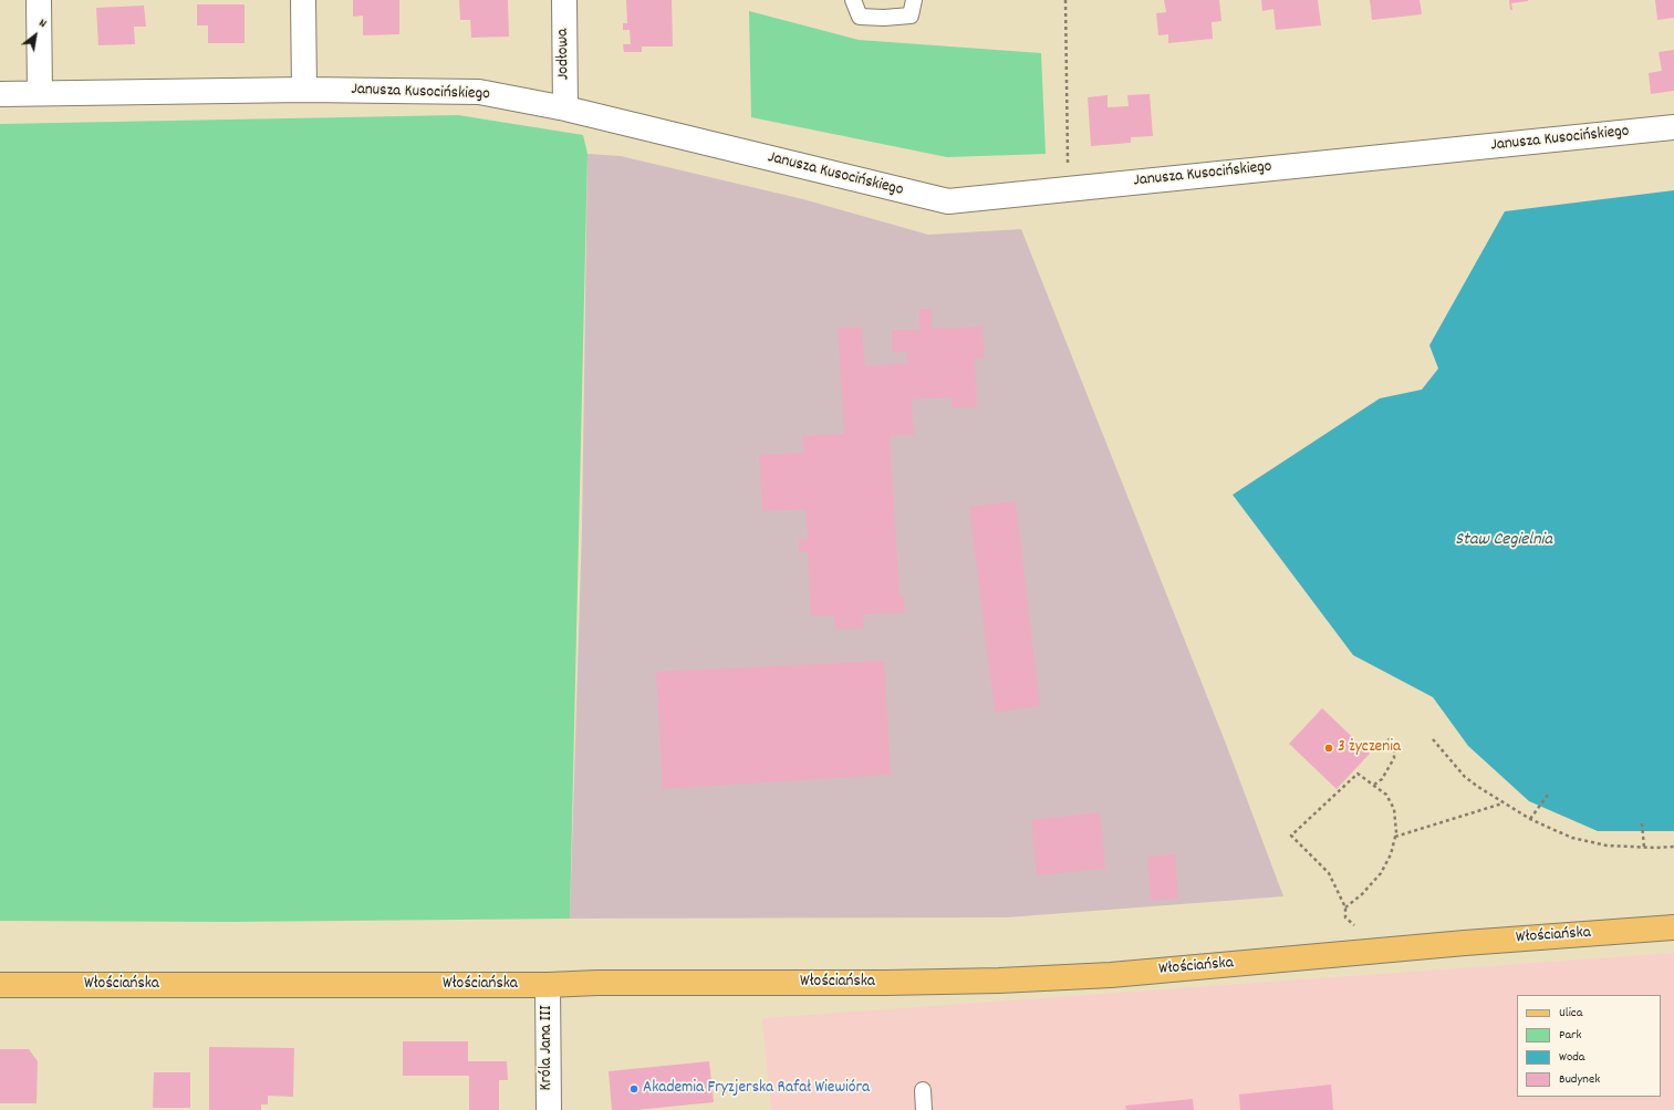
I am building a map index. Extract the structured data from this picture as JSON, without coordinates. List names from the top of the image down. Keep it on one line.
{"streets":{"main road":["Włościańska"],"street":["Jodłowa","Janusza Kusocińskiego","Króla Jana III"]},"crossings":[["Jodłowa","Janusza Kusocińskiego"],["Włościańska","Króla Jana III"]],"water":["Staw Cegielnia"],"places":["3 życzenia","Akademia Fryzjerska Rafał Wiewióra"],"legend":["Ulica","Park","Woda","Budynek"],"north":"top right"}
